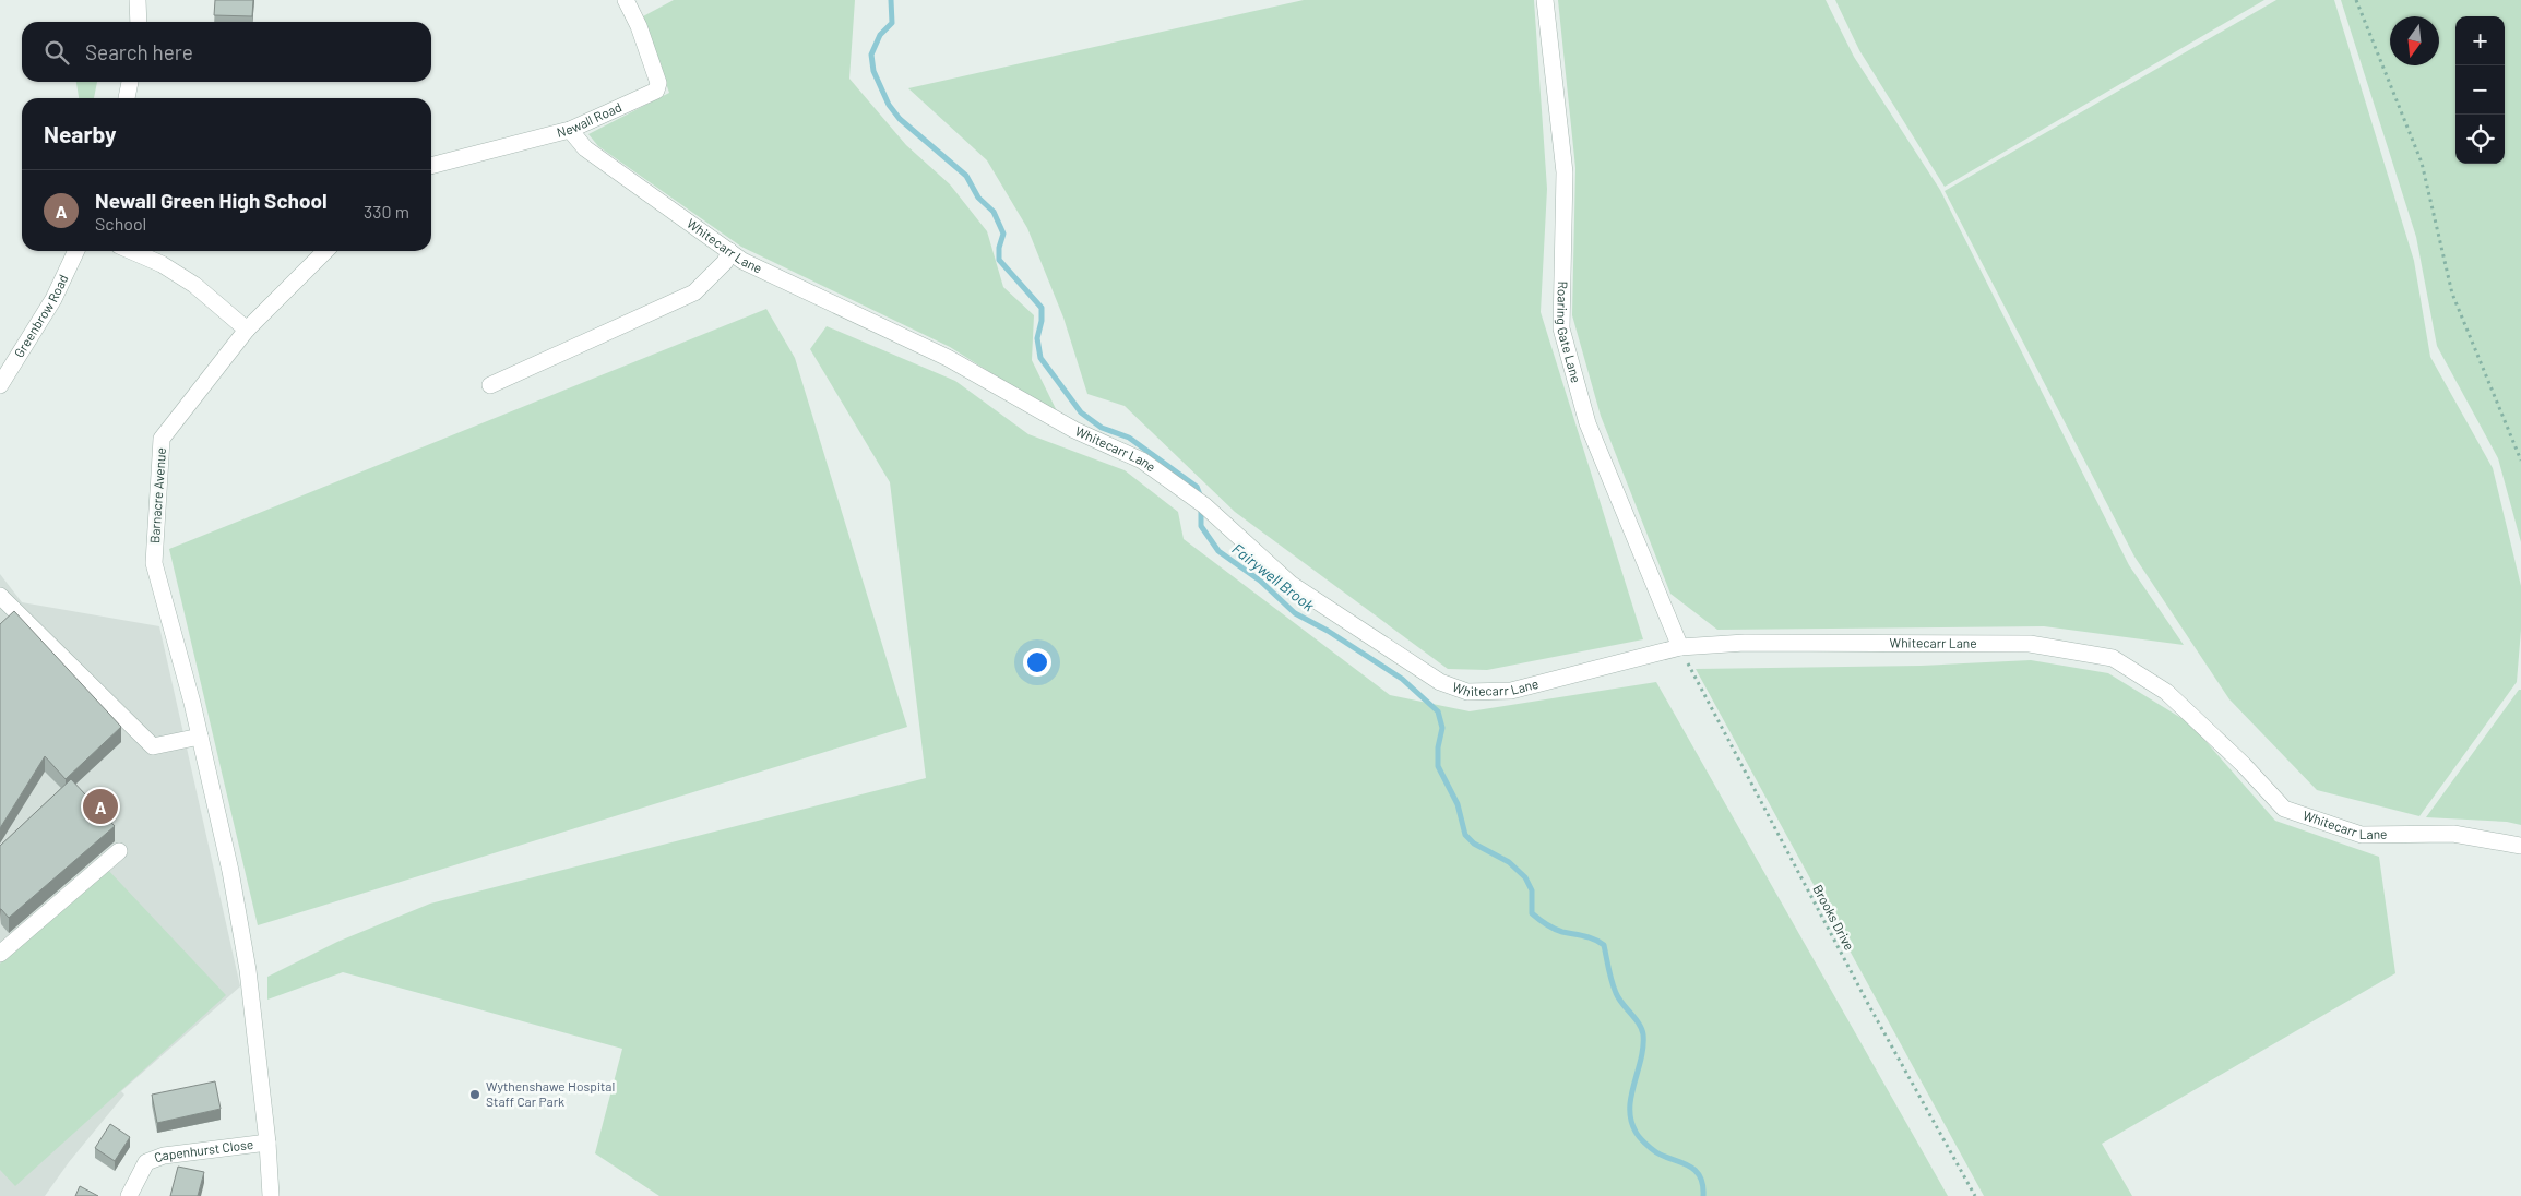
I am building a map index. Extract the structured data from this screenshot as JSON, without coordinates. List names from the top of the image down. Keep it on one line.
{"streets":{"street":["Newall Road","Whitecarr Lane","Greenbrow Road","Roaring Gate Lane","Barnacre Avenue","Capenhurst Close"],"path":["Brooks Drive"]},"crossings":[["Newall Road","Whitecarr Lane"],["Whitecarr Lane","Roaring Gate Lane"],["Whitecarr Lane","Brooks Drive"],["Roaring Gate Lane","Brooks Drive"],["Barnacre Avenue","Capenhurst Close"]],"water":["Fairywell Brook"],"places":["Wythenshawe Hospital Staff Car Park"],"north":"bottom","page":{"map_buttons":["+","−"],"search":"Search here","heading":"Nearby","list":[{"mark":"A","name":"Newall Green High School","note":"School","value":"330 m"}],"pins":"A"}}
